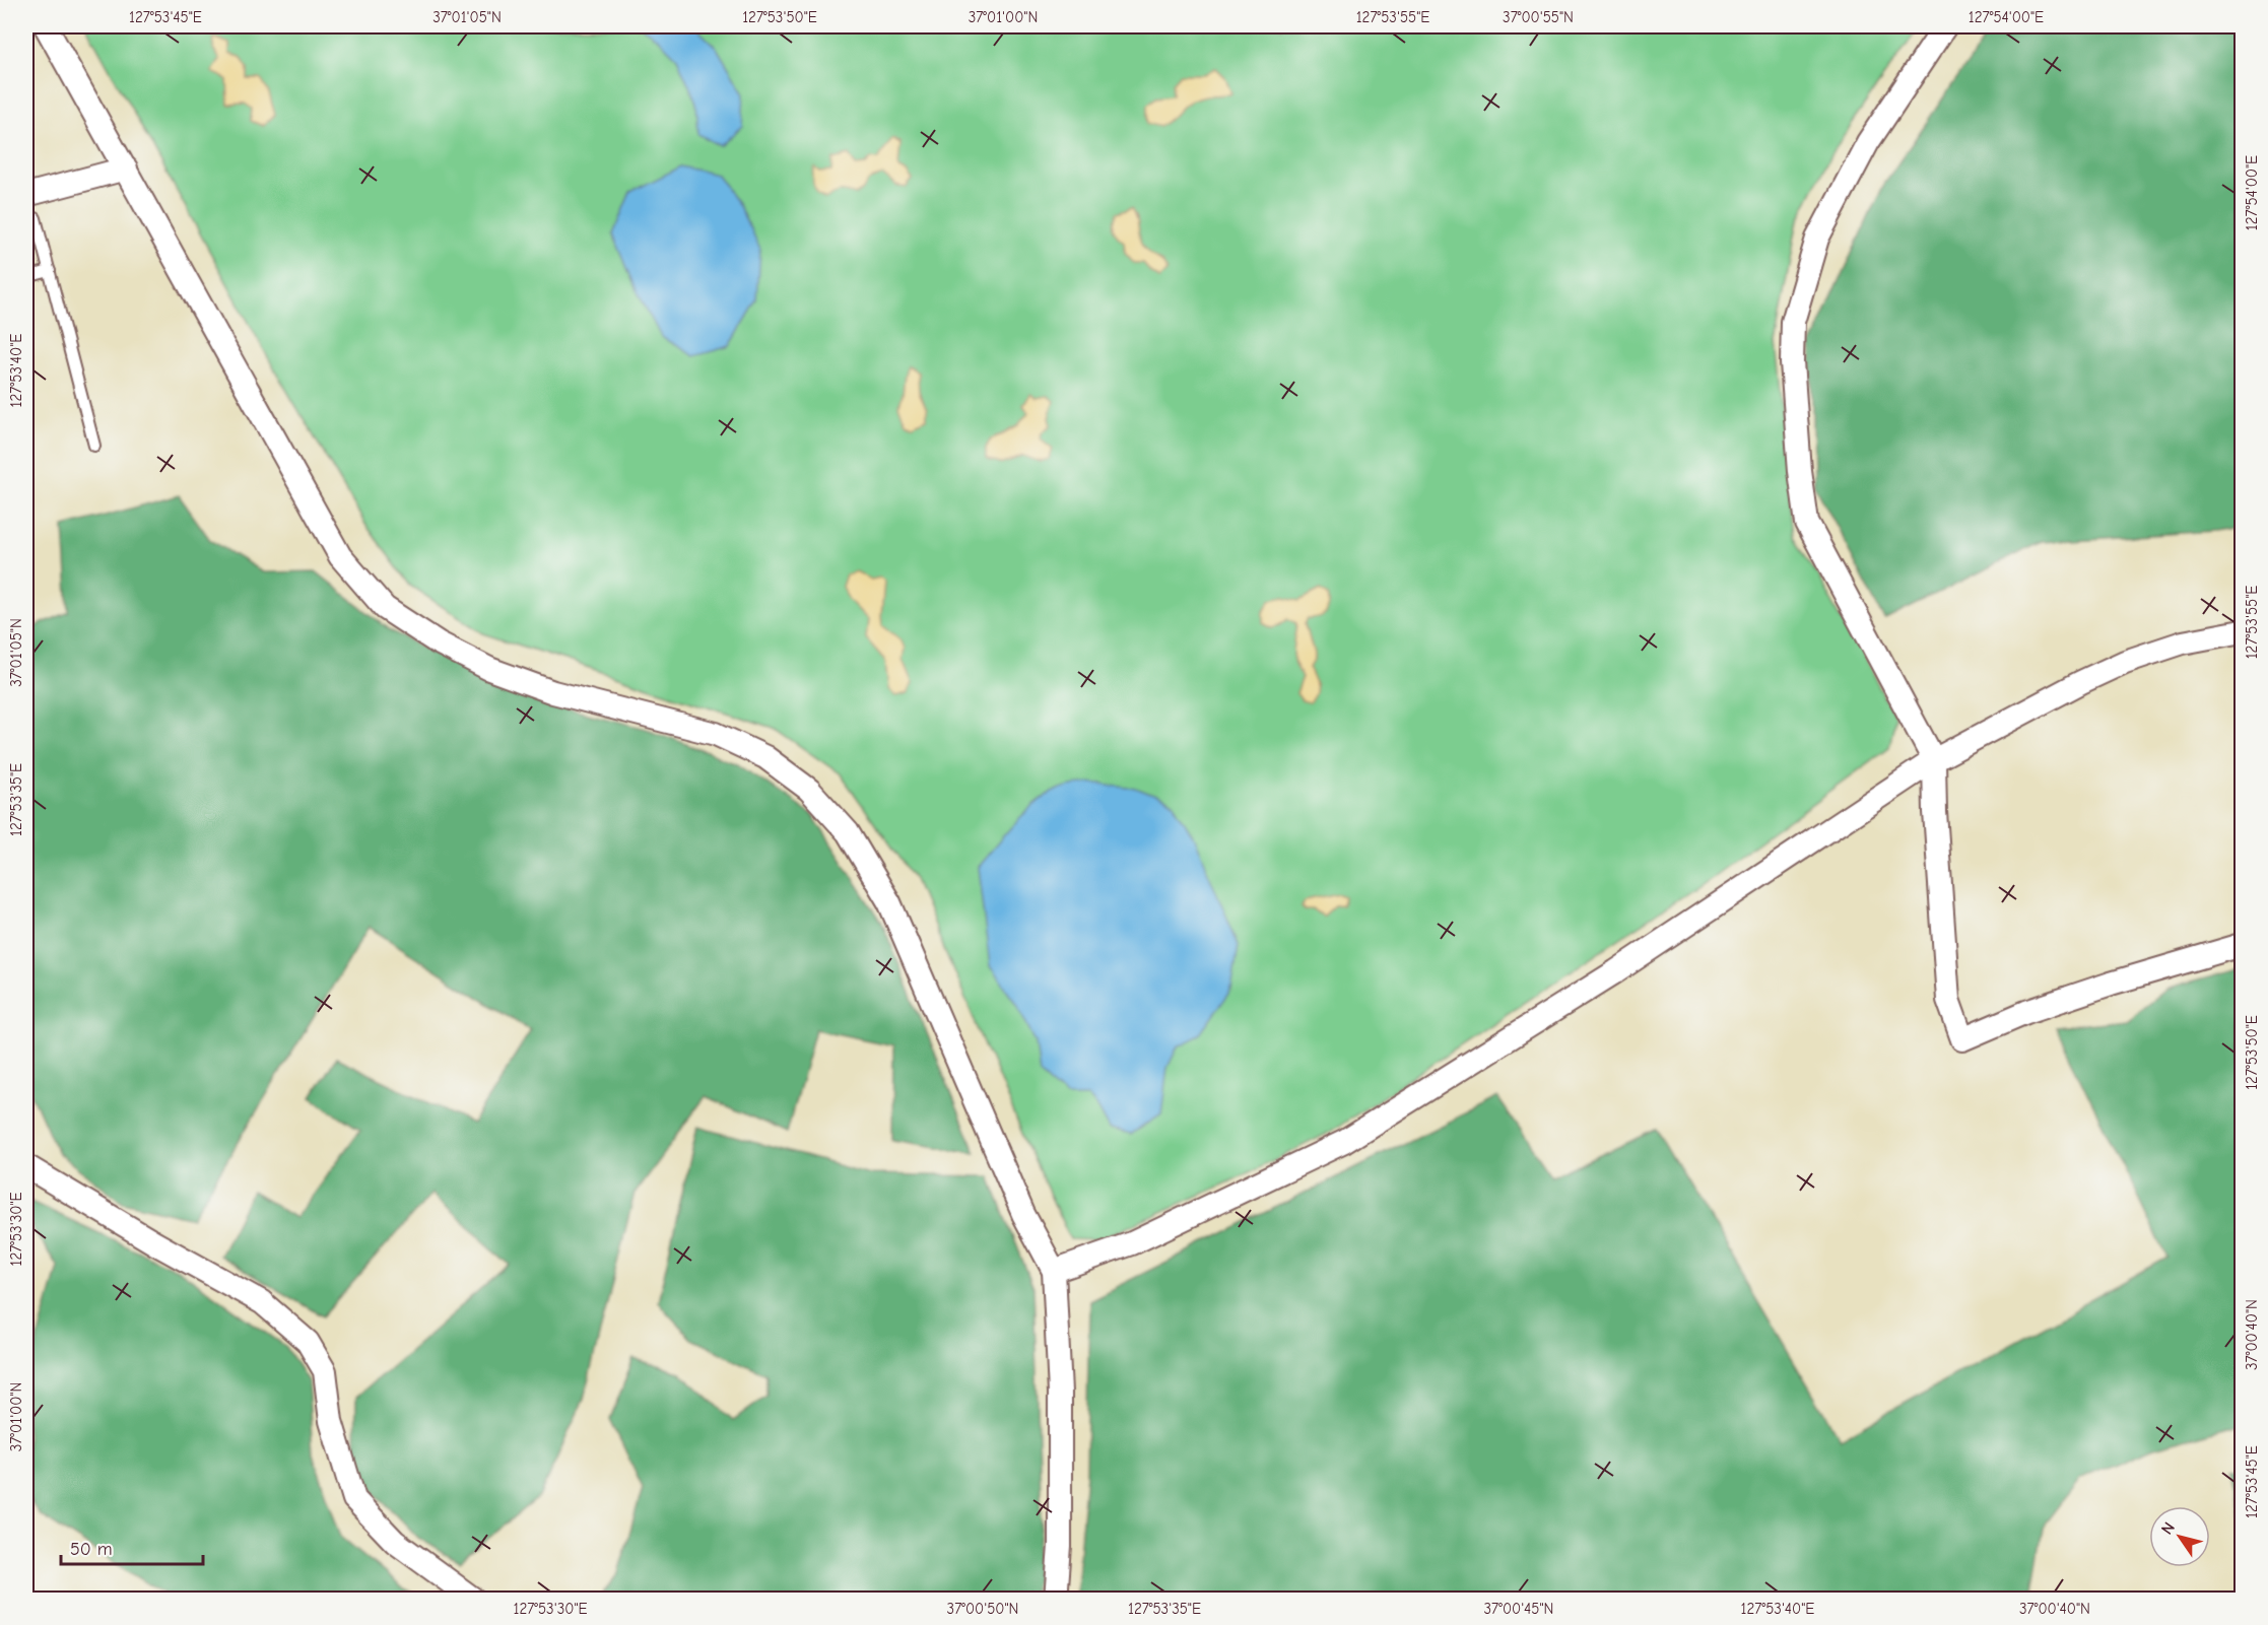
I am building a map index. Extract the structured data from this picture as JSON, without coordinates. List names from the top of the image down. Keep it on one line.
{"scale_bar":"50 m","north":"top left","coordinates":["127°53'45\"E","37°01'05\"N","127°53'50\"E","37°01'00\"N","127°53'55\"E","37°00'55\"N","127°54'00\"E","127°53'40\"E","127°53'35\"E","127°53'30\"E","37°00'40\"N","37°00'50\"N","37°00'45\"N"]}
